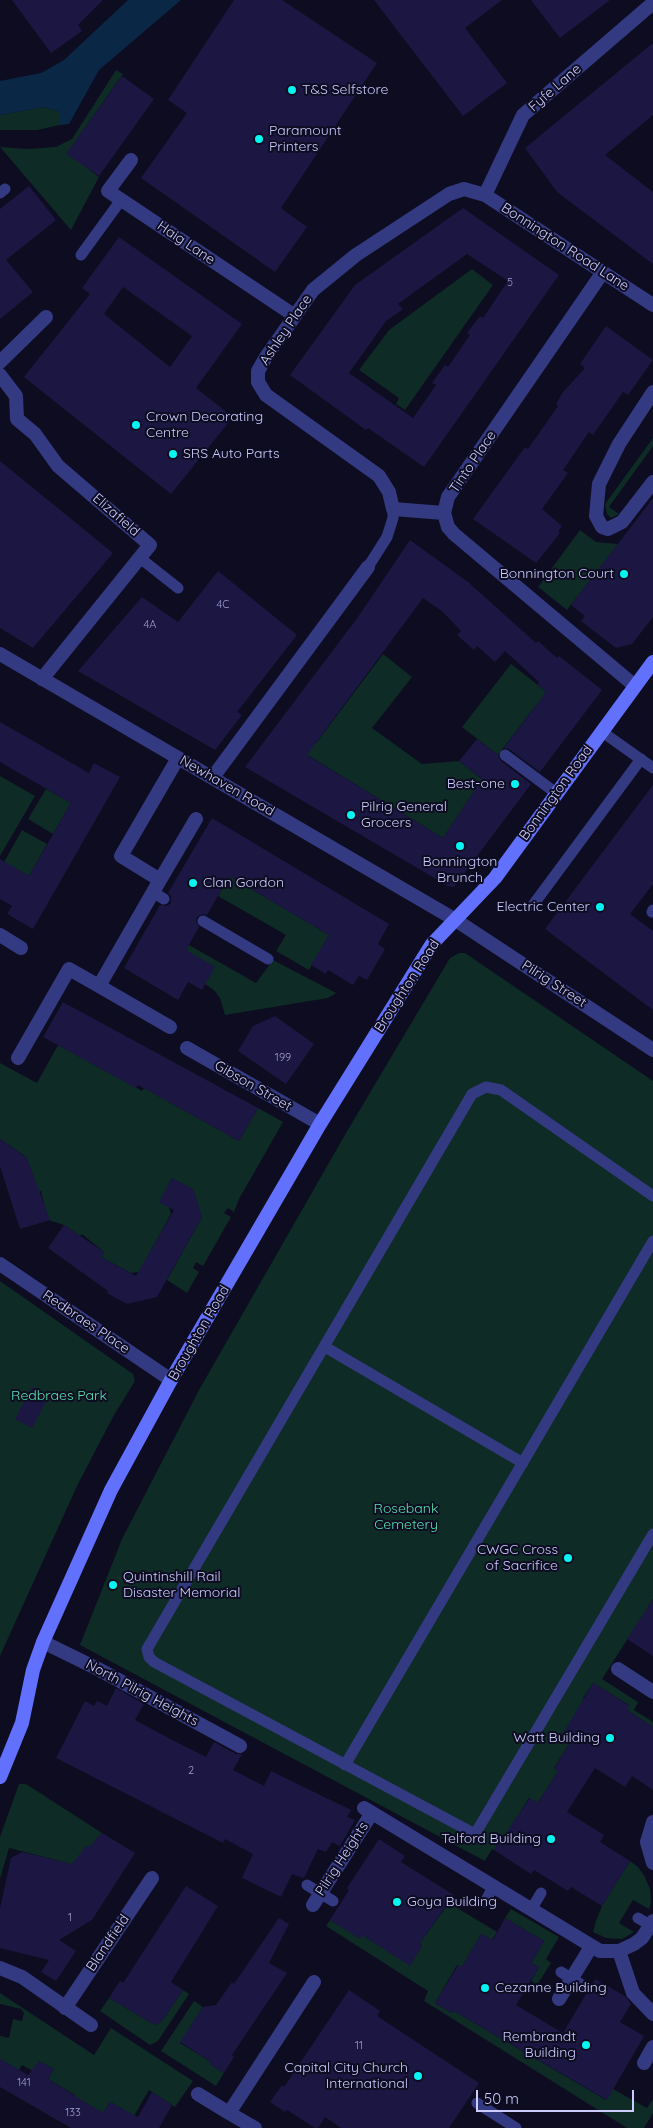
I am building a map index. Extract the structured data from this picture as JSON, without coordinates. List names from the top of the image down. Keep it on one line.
{"streets":{"main road":["Bonnington Road","Broughton Road"],"street":["Fyfe Lane","Haig Lane","Bonnington Road Lane","Ashley Place","Tinto Place","Elizafield","Newhaven Road","Pilrig Street","Gibson Street","Redbraes Place","North Pilrig Heights","Pilrig Heights","Blandfield"]},"crossings":[["Fyfe Lane","Bonnington Road Lane"],["Fyfe Lane","Ashley Place"],["Haig Lane","Ashley Place"],["Bonnington Road Lane","Ashley Place"],["Bonnington Road Lane","Tinto Place"],["Elizafield","Newhaven Road"],["Newhaven Road","Bonnington Road"],["Newhaven Road","Pilrig Street"],["Newhaven Road","Broughton Road"],["Bonnington Road","Pilrig Street"],["Bonnington Road","Broughton Road"],["Pilrig Street","Broughton Road"],["Broughton Road","Gibson Street"],["Broughton Road","Redbraes Place"],["Broughton Road","North Pilrig Heights"]],"parks":["Redbraes Park","Rosebank Cemetery"],"places":["T&S Selfstore","Paramount Printers","Crown Decorating Centre","SRS Auto Parts","Bonnington Court","Best-one","Pilrig General Grocers","Bonnington Brunch","Clan Gordon","Electric Center","CWGC Cross of Sacrifice","Quintinshill Rail Disaster Memorial","Watt Building","Telford Building","Goya Building","Cezanne Building","Rembrandt Building","Capital City Church International"],"house_numbers":["5","4C","4A","199","2","1","11","141","133"],"scale_bar":"50 m"}
